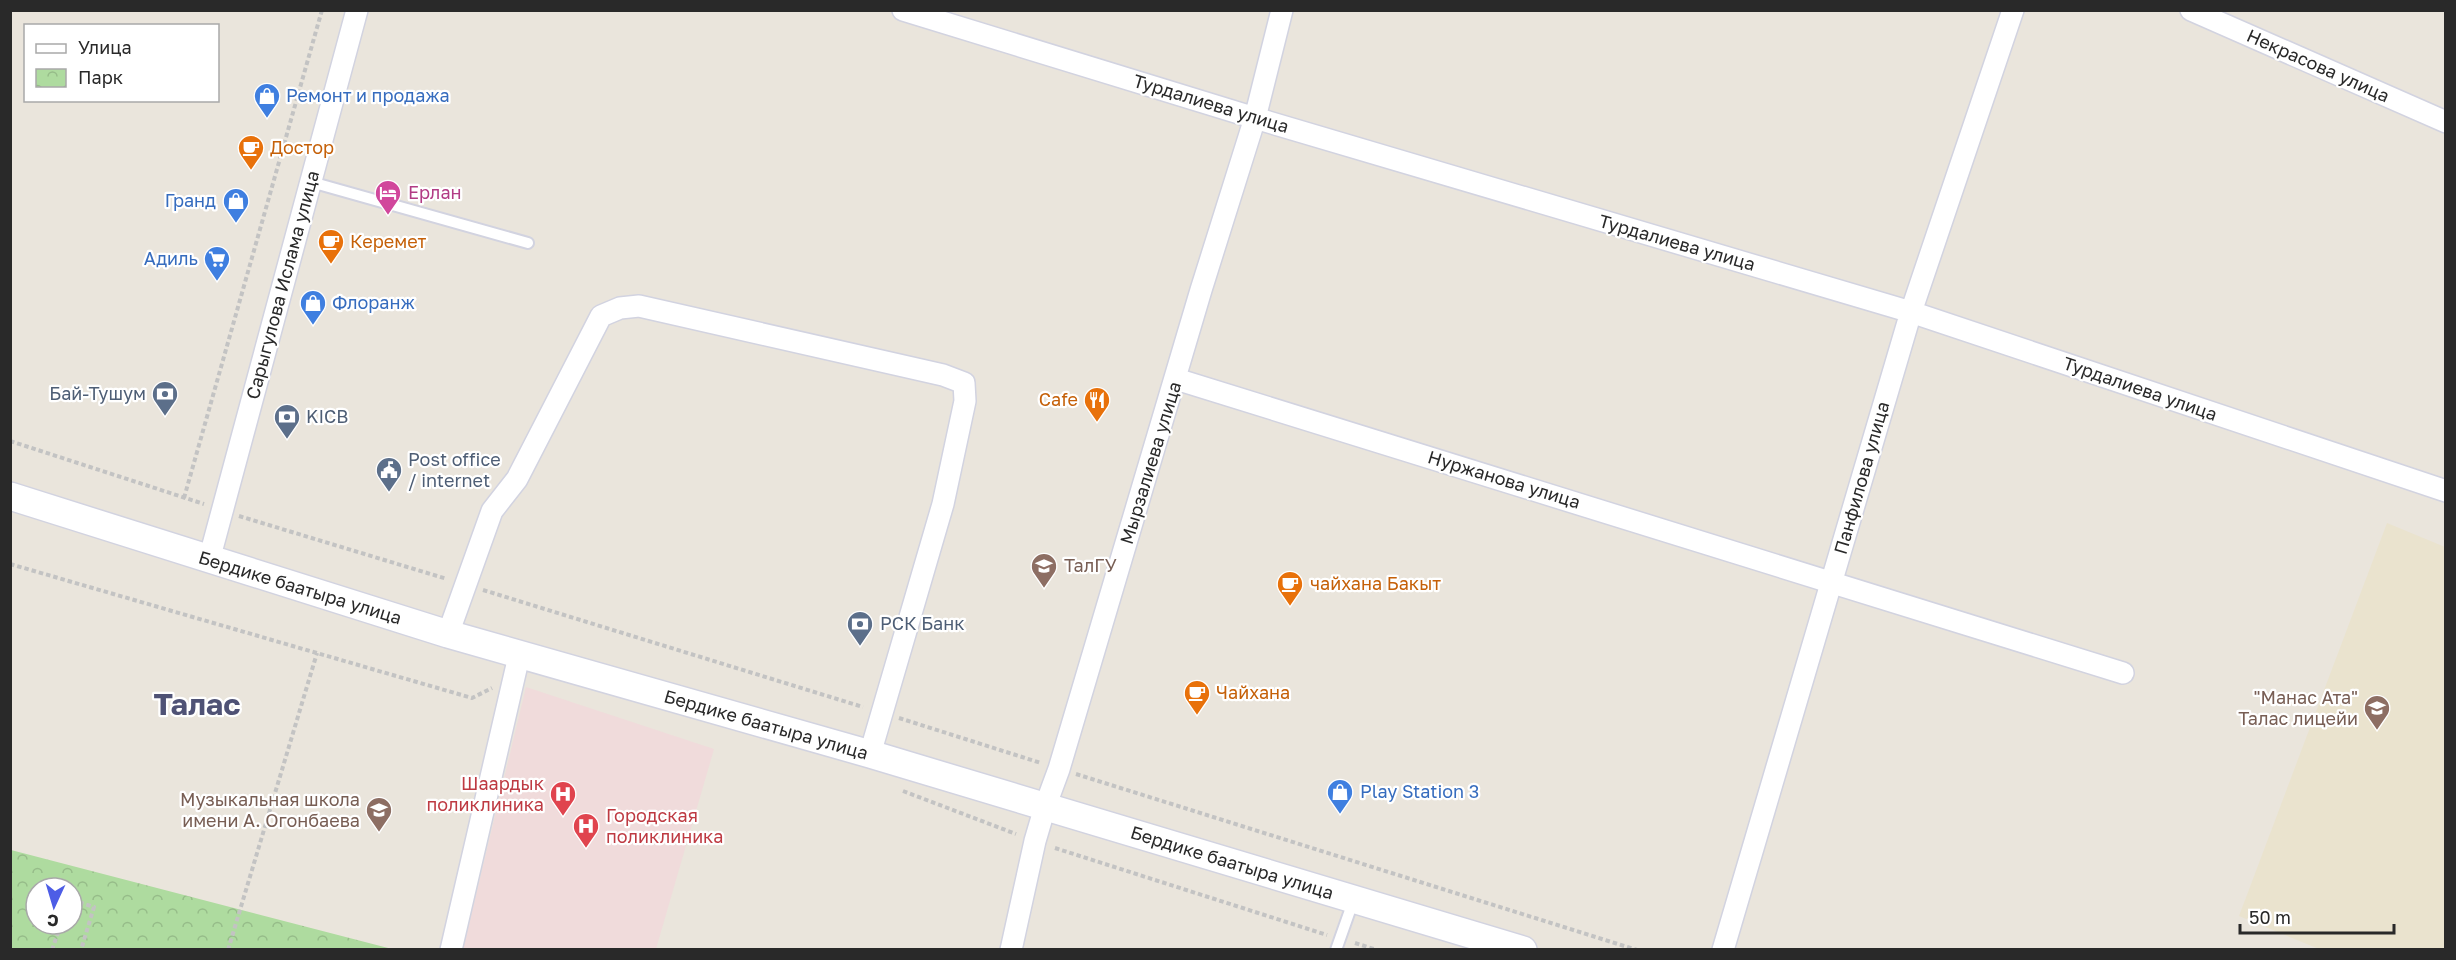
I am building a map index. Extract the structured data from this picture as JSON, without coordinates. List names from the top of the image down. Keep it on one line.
{"streets":{"street":["Некрасова улица","Турдалиева улица","Сарыгулова Ислама улица","Мырзалиева улица","Панфилова улица","Нуржанова улица","Бердике баатыра улица"]},"crossings":[["Турдалиева улица","Мырзалиева улица"],["Турдалиева улица","Панфилова улица"],["Сарыгулова Ислама улица","Бердике баатыра улица"],["Мырзалиева улица","Нуржанова улица"],["Мырзалиева улица","Бердике баатыра улица"],["Панфилова улица","Нуржанова улица"]],"districts":["Талас"],"places":{"shop":["Ремонт и продажа","Гранд","Флоранж","Play Station 3"],"cafe":["Достор","Керемет","чайхана Бакыт","Чайхана"],"hotel":["Ерлан"],"supermarket":["Адиль"],"bank":["Бай-Тушум","KICB","РСК Банк"],"restaurant":["Cafe"],"public building":["Post office / internet"],"school or university":["ТалГУ","\"Манас Ата\" Талас лицейи","Музыкальная школа имени А. Огонбаева"],"hospital":["Шаардык поликлиника","Городская поликлиника"]},"legend":["Улица","Парк"],"scale_bar":"50 m","north":"bottom"}
